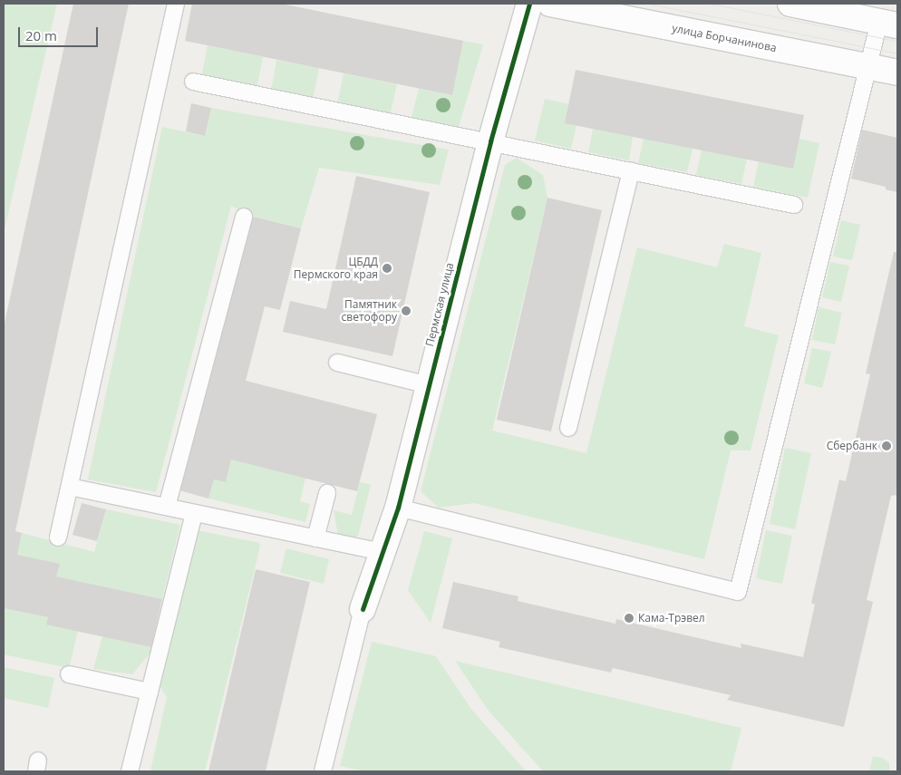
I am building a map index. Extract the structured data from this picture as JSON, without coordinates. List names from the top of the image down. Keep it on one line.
{"streets":{"street":["улица Борчанинова","Пермская улица"]},"places":["ЦБДД Пермского края","Памятник светофору","Сбербанк","Кама-Трэвел"],"scale_bar":"20 m"}
